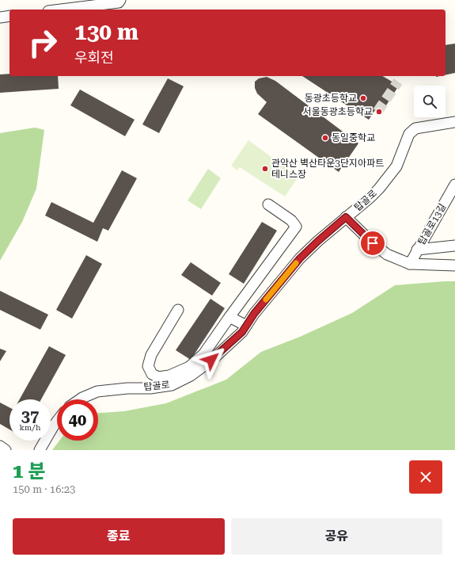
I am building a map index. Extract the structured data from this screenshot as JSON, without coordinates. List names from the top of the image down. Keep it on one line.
{"streets":{"street":["탑골로","탑골로13길"]},"places":["동광초등학교","서울동광초등학교","동일중학교","관악산 벽산타운3단지아파트 테니스장"],"page":{"turn":["130 m","우회전"],"speed":"37 km/h","limit":"40","heading":["1 분","150 m · 16:23"],"buttons":["종료","공유"]}}
